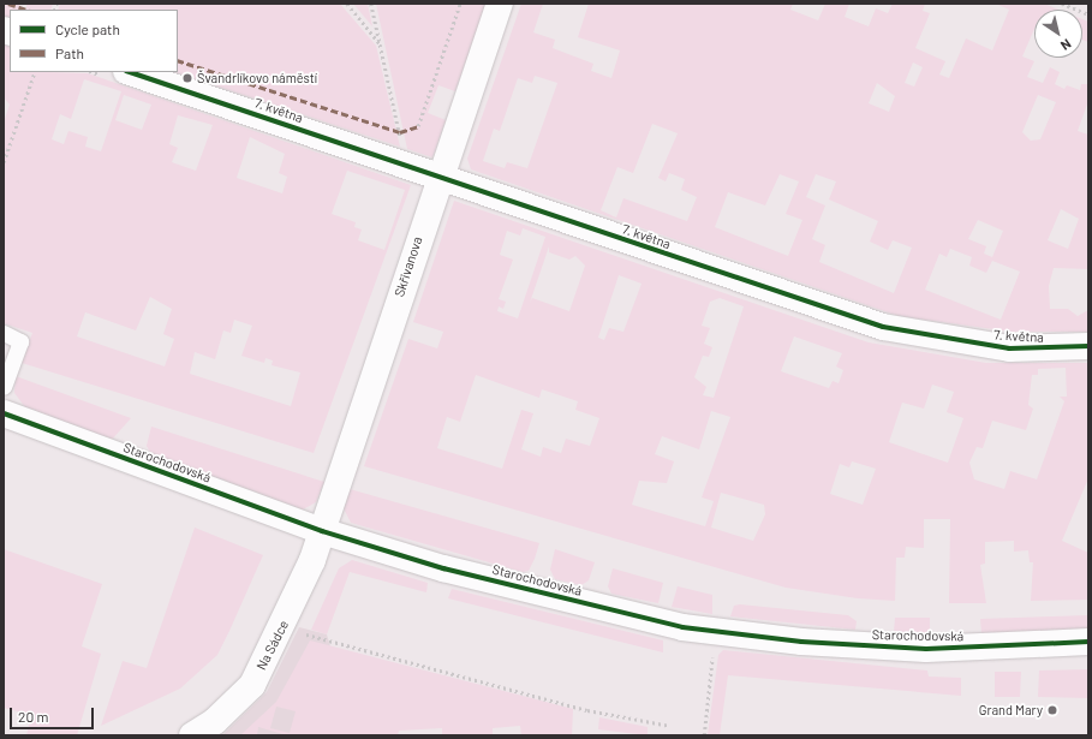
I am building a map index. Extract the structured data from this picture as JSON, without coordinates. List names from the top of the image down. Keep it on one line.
{"streets":{"street":["7. května","Skřivanova","Starochodovská","Na Sádce"]},"crossings":[["7. května","Skřivanova"],["Skřivanova","Starochodovská"],["Skřivanova","Na Sádce"],["Starochodovská","Na Sádce"]],"places":["Švandrlíkovo náměstí","Grand Mary"],"legend":["Cycle path","Path"],"scale_bar":"20 m","north":"bottom right"}
